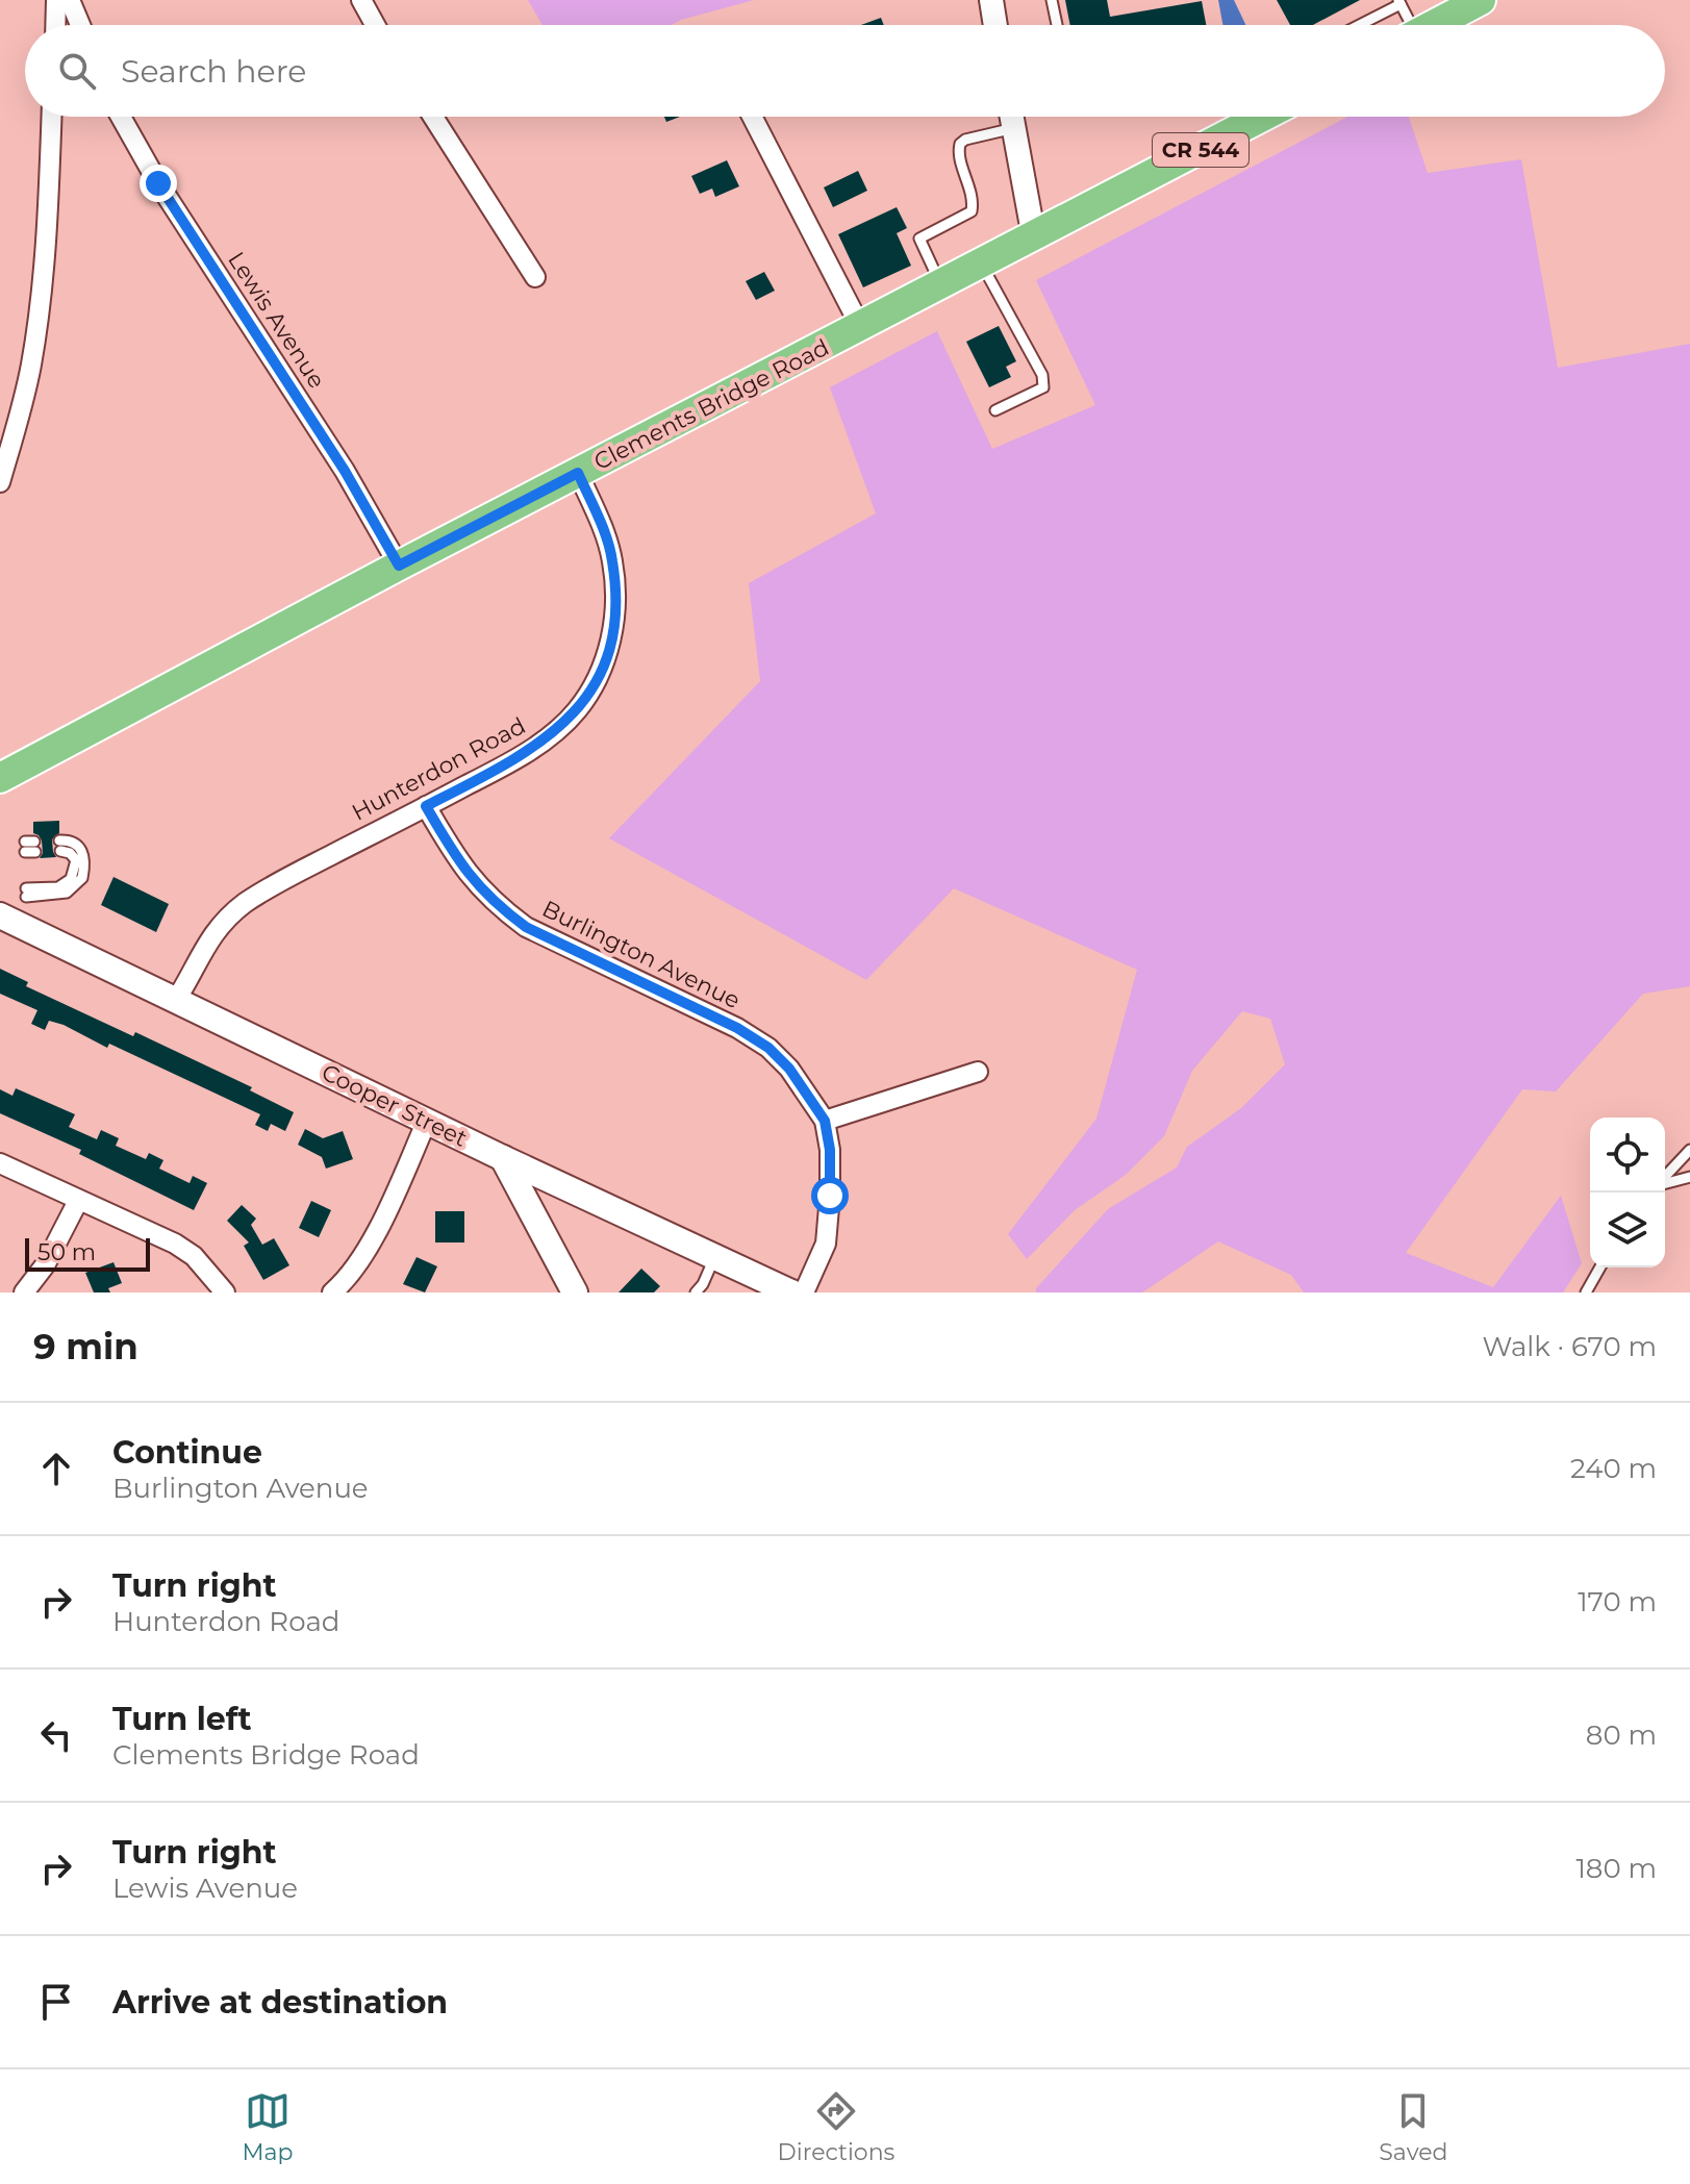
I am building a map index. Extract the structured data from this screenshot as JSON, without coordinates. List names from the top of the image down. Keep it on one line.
{"streets":{"main road":["CR 544","Clements Bridge Road","Cooper Street"],"street":["Lewis Avenue","Hunterdon Road","Burlington Avenue"]},"crossings":[["Lewis Avenue","Clements Bridge Road"],["Clements Bridge Road","Hunterdon Road"],["Hunterdon Road","Burlington Avenue"],["Hunterdon Road","Cooper Street"]],"scale_bar":"50 m","page":{"search":"Search here","scale":"50 m","heading":["9 min","Walk · 670 m"],"list":[["Continue","Burlington Avenue","240 m"],["Turn right","Hunterdon Road","170 m"],["Turn left","Clements Bridge Road","80 m"],["Turn right","Lewis Avenue","180 m"],"Arrive at destination"],"nav":["Map","Directions","Saved"]}}
